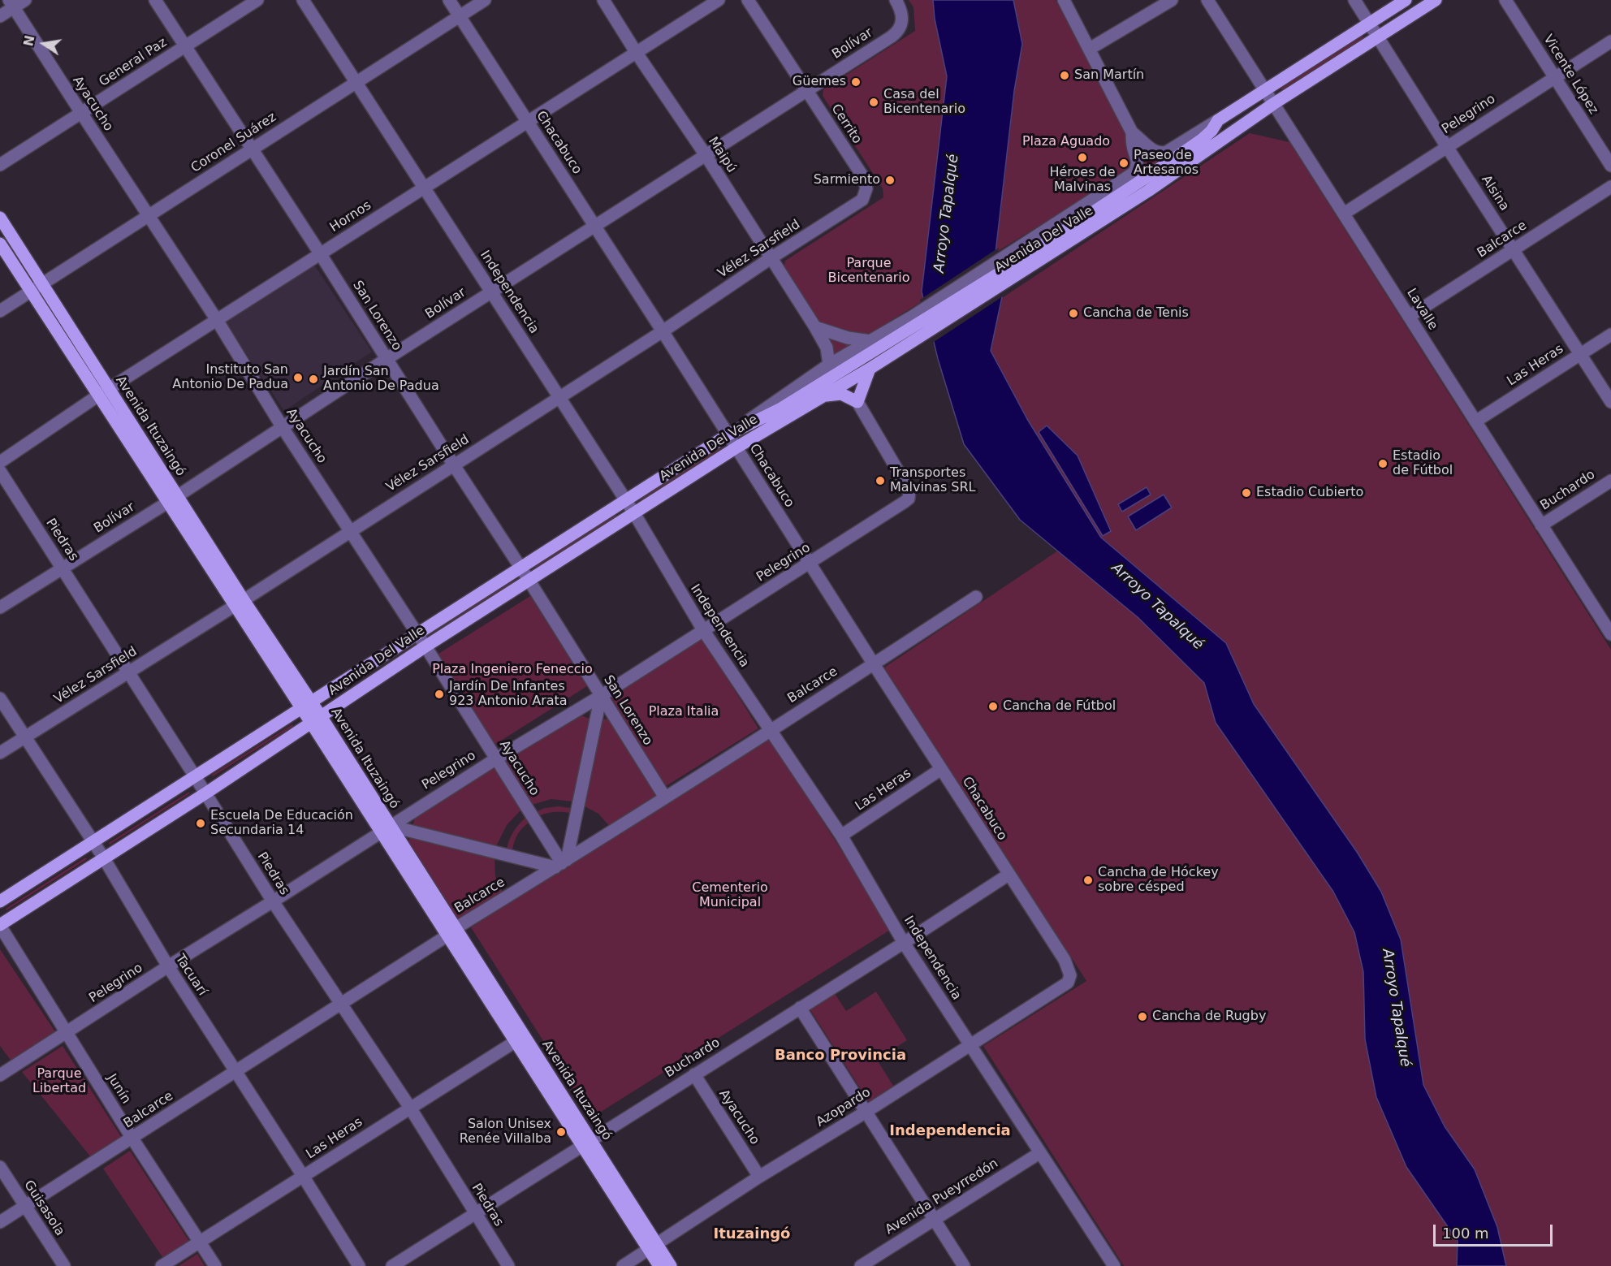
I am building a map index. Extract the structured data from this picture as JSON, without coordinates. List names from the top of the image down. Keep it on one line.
{"streets":{"main road":["Avenida Del Valle","Avenida Ituzaingó"],"street":["Bolívar","General Paz","Vicente López","Ayacucho","Pelegrino","Cerrito","Coronel Suárez","Chacabuco","Maipú","Alsina","Hornos","Balcarce","Vélez Sarsfield","Independencia","Lavalle","San Lorenzo","Las Heras","Buchardo","Piedras","Tacuarí","Junín","Azopardo","Avenida Pueyrredón","Guisasola"]},"crossings":[["Bolívar","Ayacucho"],["Bolívar","Cerrito"],["Bolívar","Chacabuco"],["Bolívar","Maipú"],["Bolívar","Independencia"],["Bolívar","San Lorenzo"],["Bolívar","Avenida Ituzaingó"],["Bolívar","Piedras"],["General Paz","Ayacucho"],["General Paz","San Lorenzo"],["Vicente López","Pelegrino"],["Ayacucho","Pelegrino"],["Ayacucho","Coronel Suárez"],["Ayacucho","Hornos"],["Ayacucho","Avenida Del Valle"],["Ayacucho","Balcarce"],["Ayacucho","Vélez Sarsfield"],["Ayacucho","Buchardo"],["Ayacucho","Azopardo"],["Pelegrino","Chacabuco"],["Pelegrino","Alsina"],["Pelegrino","Independencia"],["Pelegrino","Lavalle"],["Pelegrino","San Lorenzo"],["Pelegrino","Avenida Ituzaingó"],["Pelegrino","Piedras"],["Pelegrino","Tacuarí"],["Pelegrino","Junín"],["Cerrito","Vélez Sarsfield"],["Coronel Suárez","Chacabuco"],["Coronel Suárez","Independencia"],["Coronel Suárez","San Lorenzo"],["Coronel Suárez","Avenida Ituzaingó"],["Chacabuco","Hornos"],["Chacabuco","Avenida Del Valle"],["Chacabuco","Balcarce"],["Chacabuco","Vélez Sarsfield"],["Chacabuco","Las Heras"],["Chacabuco","Buchardo"],["Chacabuco","Azopardo"],["Maipú","Hornos"],["Maipú","Avenida Del Valle"],["Maipú","Vélez Sarsfield"],["Alsina","Avenida Del Valle"],["Alsina","Balcarce"],["Alsina","Las Heras"],["Hornos","Independencia"],["Hornos","San Lorenzo"],["Hornos","Avenida Ituzaingó"],["Avenida Del Valle","Independencia"],["Avenida Del Valle","Lavalle"],["Avenida Del Valle","San Lorenzo"],["Avenida Del Valle","Avenida Ituzaingó"],["Avenida Del Valle","Piedras"],["Avenida Del Valle","Tacuarí"],["Avenida Del Valle","Junín"],["Balcarce","Independencia"],["Balcarce","Lavalle"],["Balcarce","San Lorenzo"],["Balcarce","Avenida Ituzaingó"],["Balcarce","Piedras"],["Balcarce","Tacuarí"],["Balcarce","Junín"],["Balcarce","Guisasola"],["Vélez Sarsfield","Independencia"],["Vélez Sarsfield","San Lorenzo"],["Vélez Sarsfield","Avenida Ituzaingó"],["Vélez Sarsfield","Piedras"],["Vélez Sarsfield","Tacuarí"],["Independencia","Las Heras"],["Independencia","Buchardo"],["Independencia","Azopardo"],["Independencia","Avenida Pueyrredón"],["Lavalle","Las Heras"],["Lavalle","Buchardo"],["Las Heras","Avenida Ituzaingó"],["Las Heras","Piedras"],["Las Heras","Tacuarí"],["Las Heras","Junín"],["Avenida Ituzaingó","Buchardo"],["Avenida Ituzaingó","Azopardo"],["Buchardo","Piedras"]],"districts":["Banco Provincia","Independencia","Ituzaingó"],"water":["Arroyo Tapalqué"],"parks":["Plaza Aguado","Parque Bicentenario","Plaza Ingeniero Feneccio","Plaza Italia","Cementerio Municipal","Parque Libertad"],"places":["San Martín","Güemes","Casa del Bicentenario","Héroes de Malvinas","Paseo de Artesanos","Sarmiento","Cancha de Tenis","Instituto San Antonio De Padua","Jardín San Antonio De Padua","Estadio de Fútbol","Transportes Malvinas SRL","Estadio Cubierto","Jardín De Infantes 923 Antonio Arata","Cancha de Fútbol","Escuela De Educación Secundaria 14","Cancha de Hóckey sobre césped","Cancha de Rugby","Salon Unisex Renée Villalba"],"scale_bar":"100 m","north":"left"}
